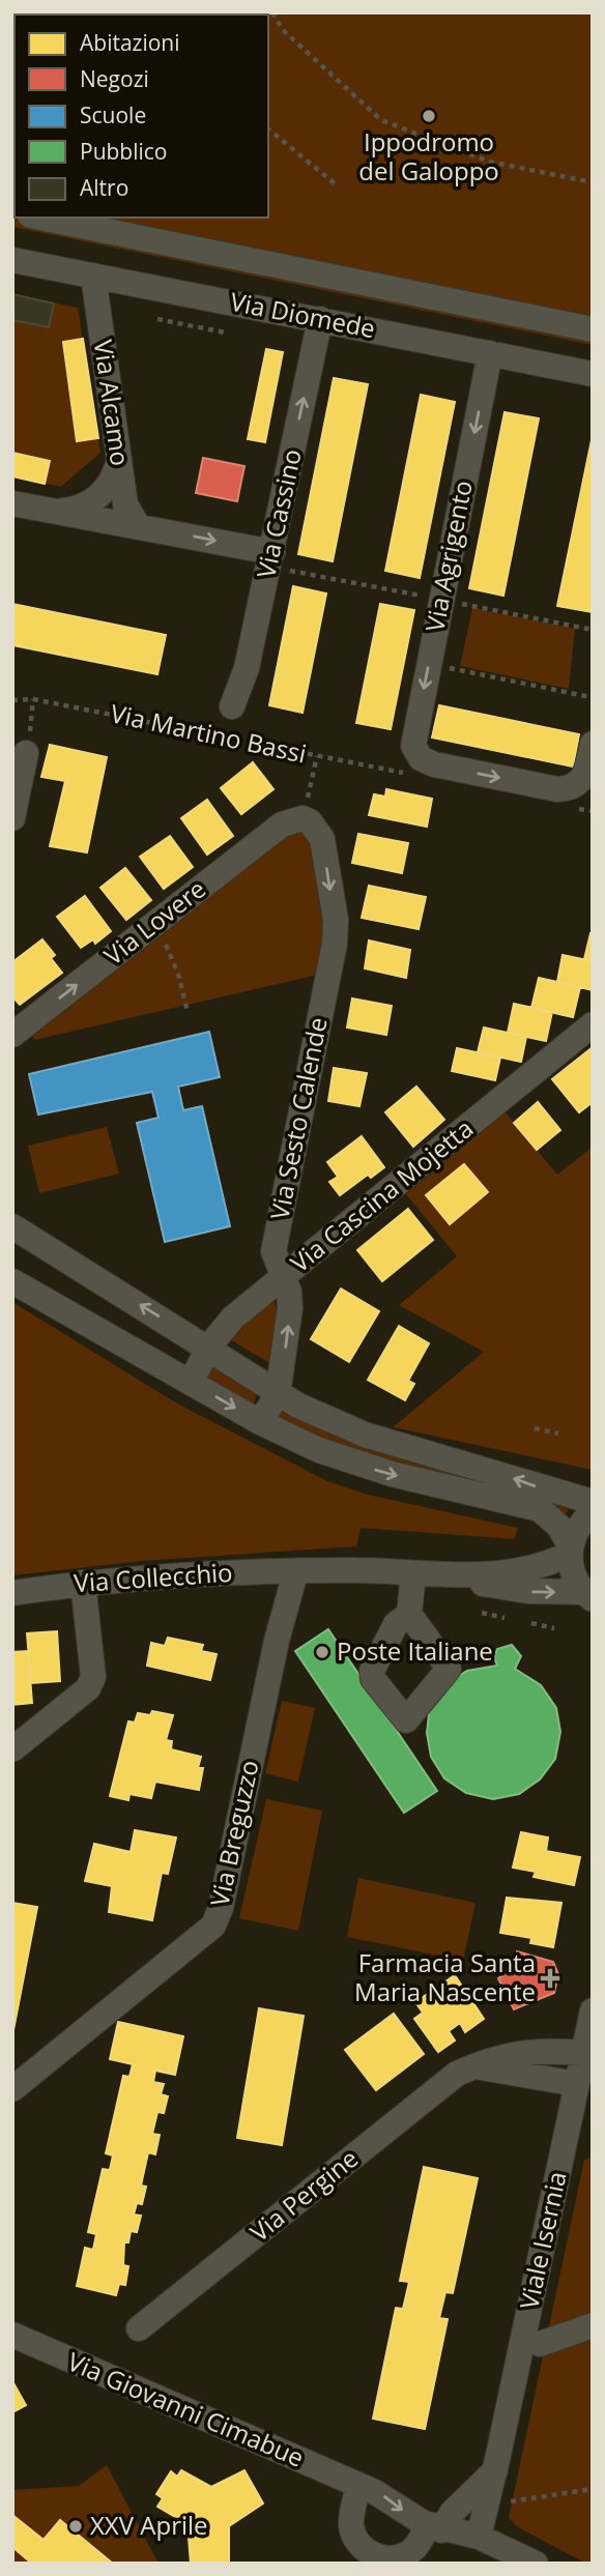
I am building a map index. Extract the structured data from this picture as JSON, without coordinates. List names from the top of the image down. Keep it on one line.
{"streets":{"street":["Via Diomede","Via Alcamo","Via Cassino","Via Agrigento","Via Lovere","Via Sesto Calende","Via Cascina Mojetta","Via Collecchio","Via Breguzzo","Via Pergine","Viale Isernia","Via Giovanni Cimabue"],"path":["Via Martino Bassi"]},"crossings":[["Via Diomede","Via Alcamo"],["Via Diomede","Via Cassino"],["Via Diomede","Via Agrigento"],["Via Agrigento","Via Martino Bassi"],["Via Lovere","Via Sesto Calende"],["Via Sesto Calende","Via Cascina Mojetta"],["Via Collecchio","Via Breguzzo"],["Via Pergine","Viale Isernia"],["Viale Isernia","Via Giovanni Cimabue"]],"one_way":["Via Cassino","Via Agrigento","Via Lovere"],"places":{"other":["Ippodromo del Galoppo","Poste Italiane","XXV Aprile"],"health":["Farmacia Santa Maria Nascente"]},"legend":["Abitazioni","Negozi","Scuole","Pubblico","Altro"]}
